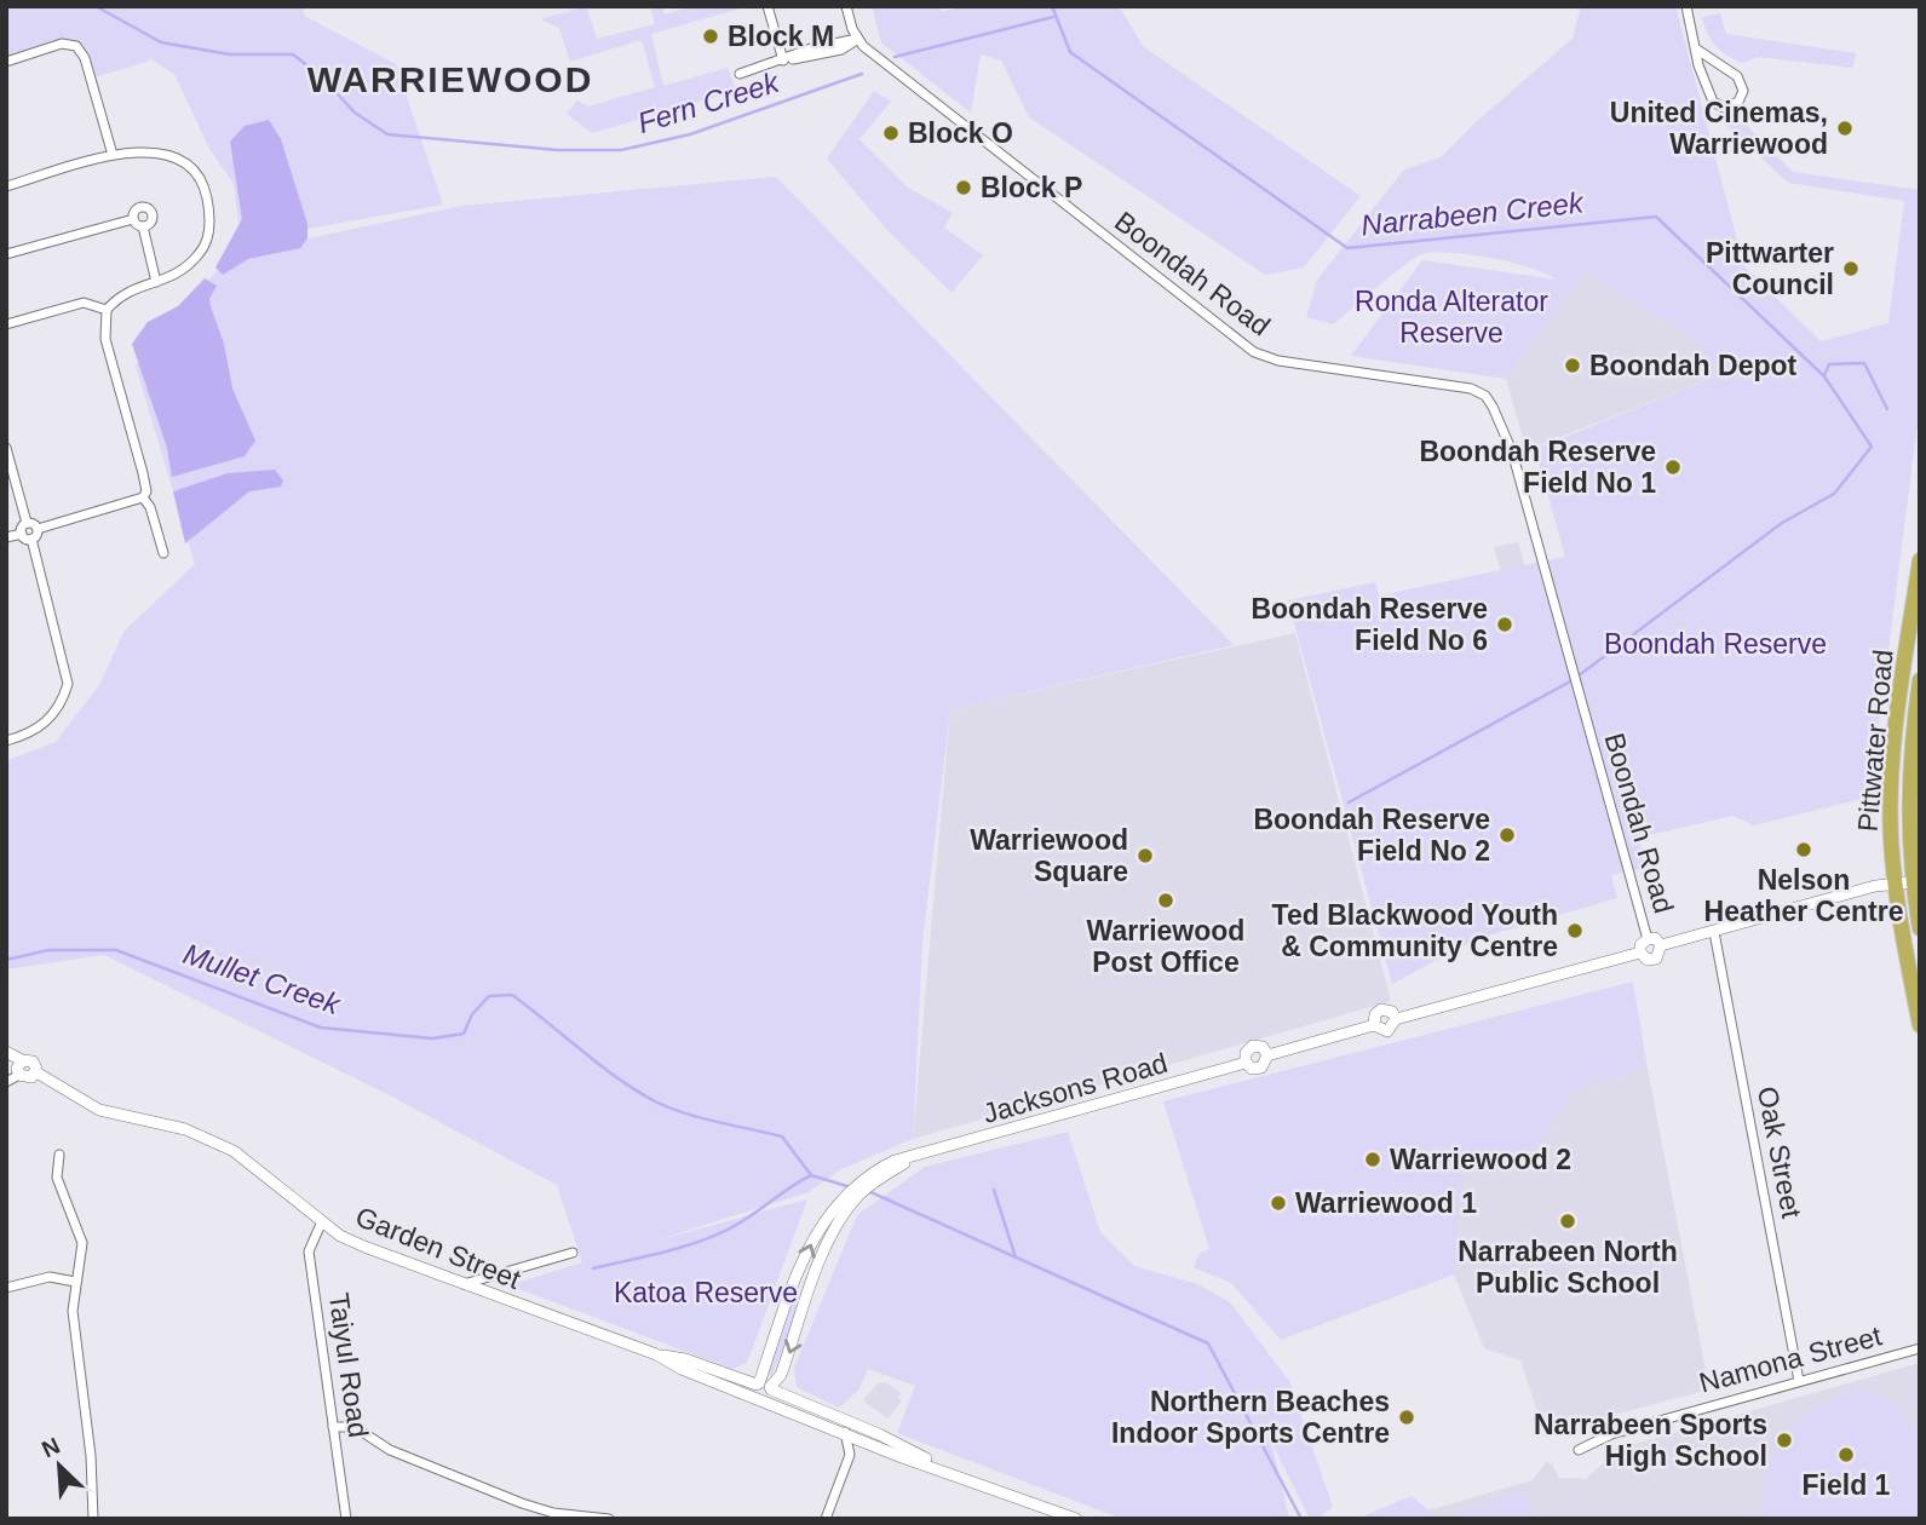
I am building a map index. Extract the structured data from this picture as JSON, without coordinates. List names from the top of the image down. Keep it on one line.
{"streets":{"highway":["Pittwater Road"],"street":["Boondah Road","Jacksons Road","Oak Street","Garden Street","Namona Street","Taiyul Road"]},"crossings":[["Jacksons Road","Garden Street"],["Oak Street","Namona Street"],["Garden Street","Taiyul Road"]],"districts":["WARRIEWOOD"],"water":["Fern Creek","Narrabeen Creek","Mullet Creek"],"parks":["Ronda Alterator Reserve","Boondah Reserve","Katoa Reserve"],"places":["Block M","United Cinemas, Warriewood","Block O","Block P","Pittwarter Council","Boondah Depot","Boondah Reserve Field No 1","Boondah Reserve Field No 6","Boondah Reserve Field No 2","Nelson Heather Centre","Warriewood Square","Warriewood Post Office","Ted Blackwood Youth & Community Centre","Warriewood 2","Warriewood 1","Narrabeen North Public School","Northern Beaches Indoor Sports Centre","Narrabeen Sports High School","Field 1"],"north":"top left"}
